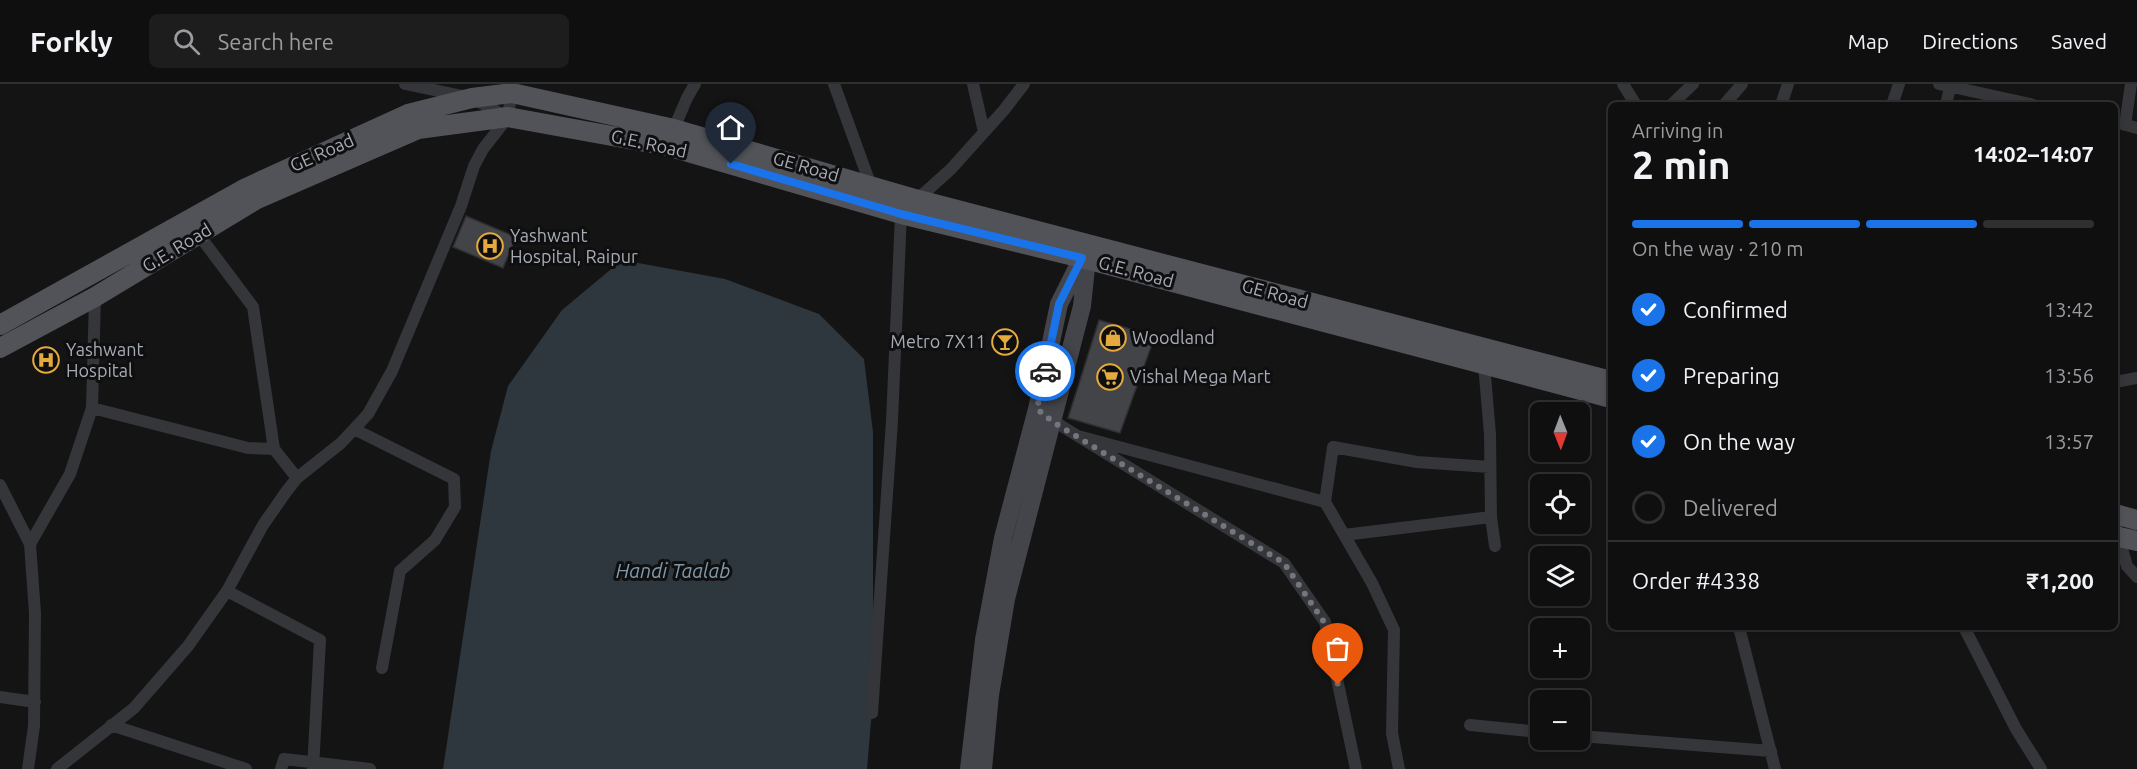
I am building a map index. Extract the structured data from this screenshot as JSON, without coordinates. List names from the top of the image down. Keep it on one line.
{"streets":{"main road":["G.E. Road","GE Road"]},"crossings":[["G.E. Road","GE Road"]],"water":["Handi Taalab"],"places":{"hospital":["Yashwant Hospital, Raipur","Yashwant Hospital"],"shop":["Woodland"],"bar":["Metro 7X11"],"supermarket":["Vishal Mega Mart"]},"north":"bottom","page":{"header":"Forkly","search":"Search here","nav":["Map","Directions","Saved"],"heading":["2 min","Arriving in","14:02–14:07"],"panel":["Order #4338","₹1,200"],"bar":"On the way · 210 m","list":[["Confirmed","13:42"],["Preparing","13:56"],["On the way","13:57"],"Delivered"],"map_buttons":["+","−"]}}
